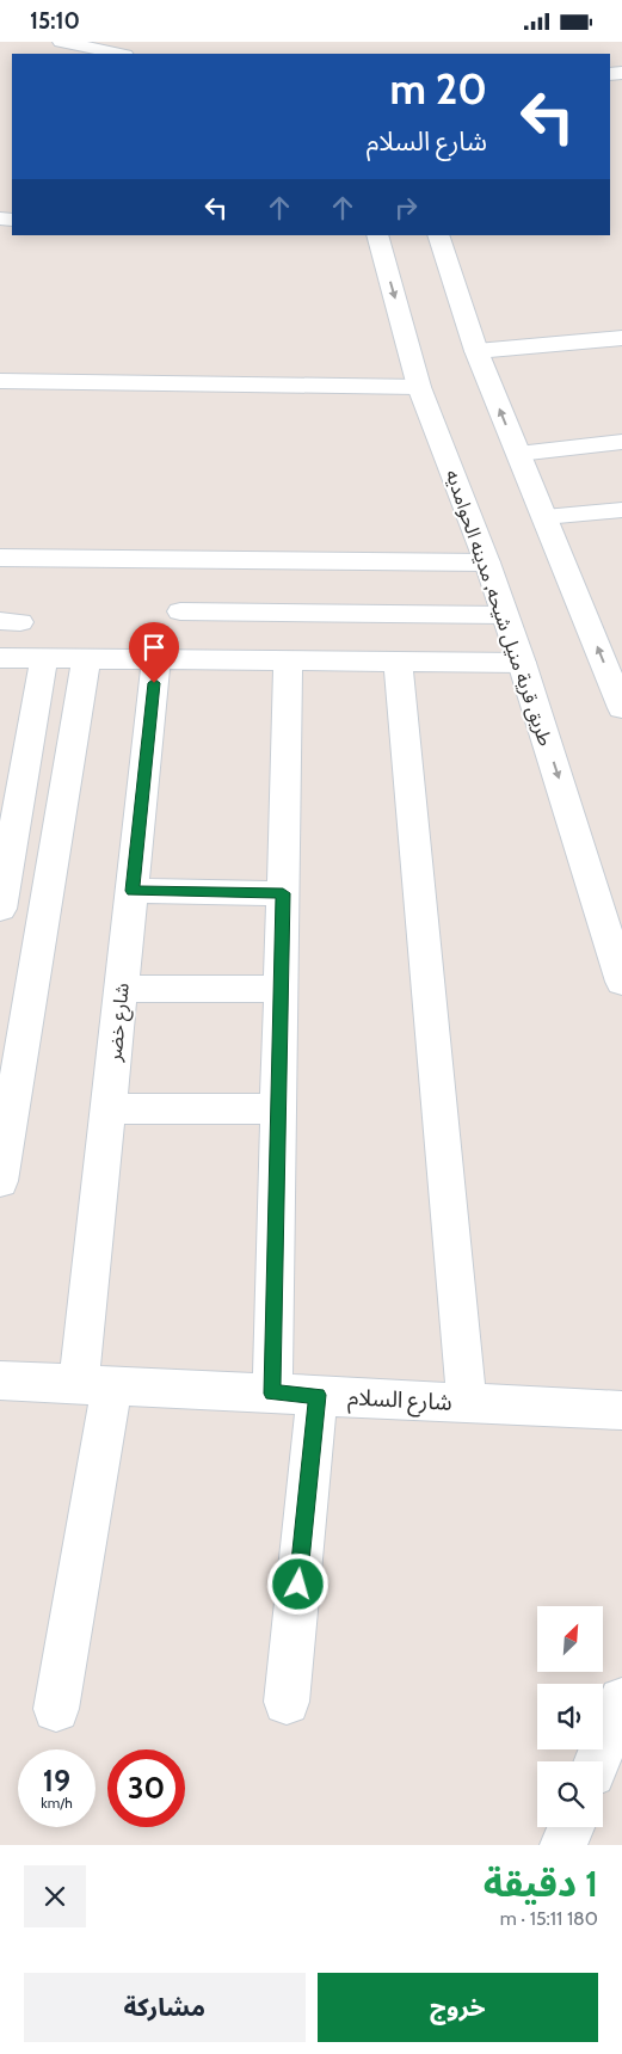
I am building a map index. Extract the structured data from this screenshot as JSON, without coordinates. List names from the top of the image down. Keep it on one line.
{"streets":{"street":["طريق قرية منيل شيحه, مدينه الحوامديه","شارع خضر","شارع السلام"]},"crossings":[["شارع خضر","شارع السلام"]],"north":"top right","page":{"status":"15:10","turn":["20 m","شارع السلام"],"speed":"19 km/h","limit":"30","heading":["1 دقيقة","180 m · 15:11"],"buttons":["خروج","مشاركة"]}}
